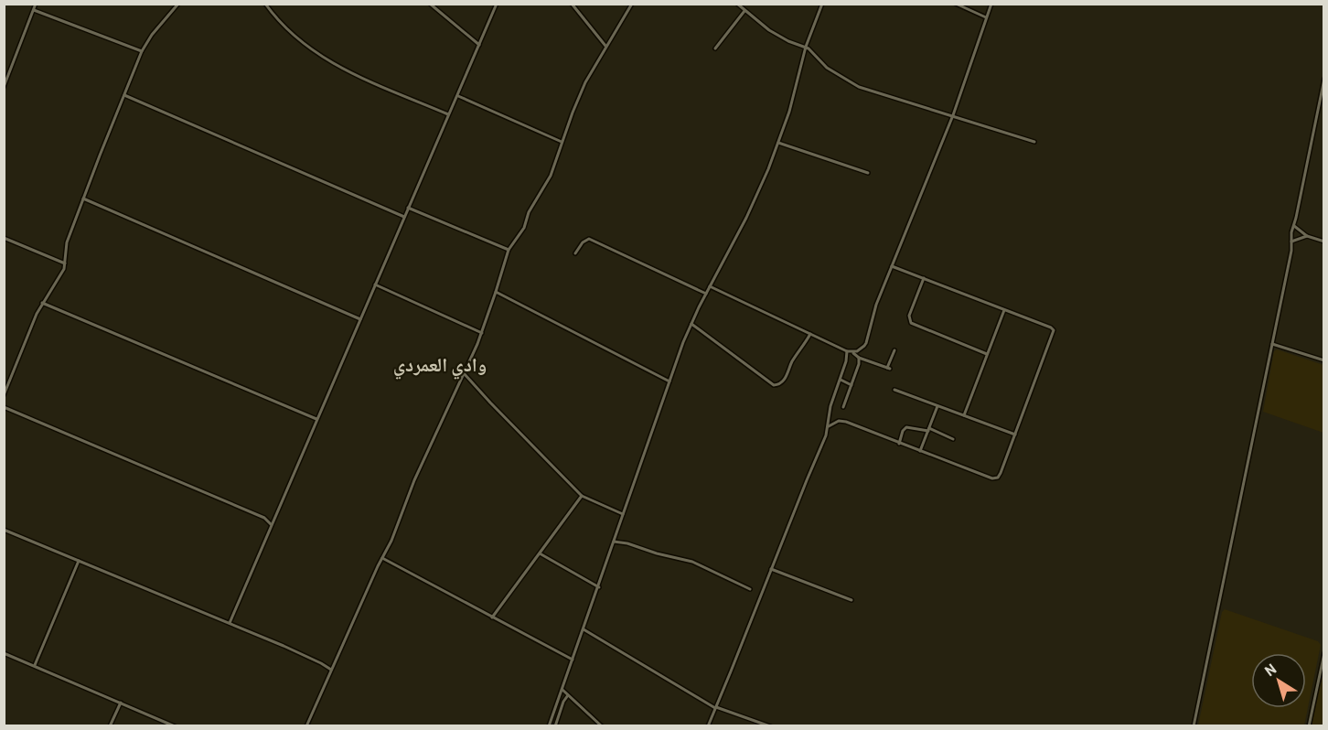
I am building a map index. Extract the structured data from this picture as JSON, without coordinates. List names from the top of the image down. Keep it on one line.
{"districts":["وادي العمردي"],"north":"top left"}
